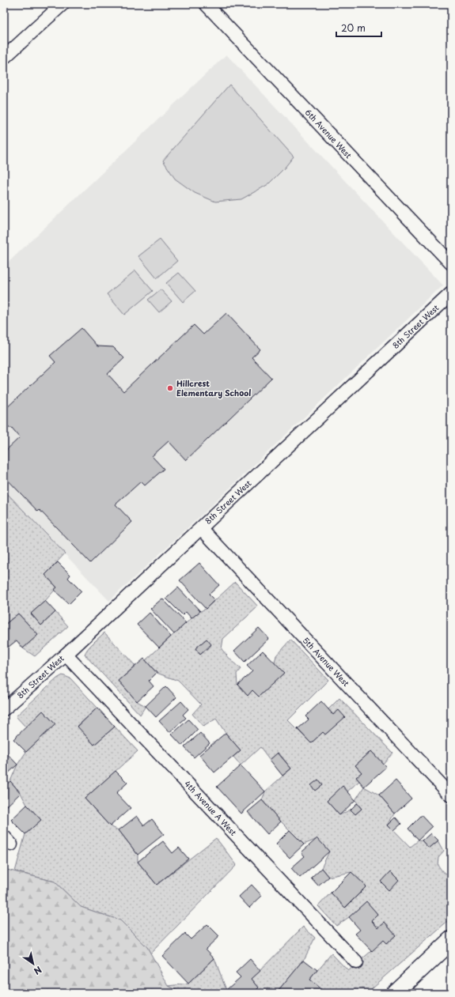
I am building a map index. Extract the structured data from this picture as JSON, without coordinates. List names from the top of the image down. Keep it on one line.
{"streets":{"street":["6th Avenue West","8th Street West","5th Avenue West","4th Avenue A West"]},"crossings":[["8th Street West","5th Avenue West"],["8th Street West","4th Avenue A West"]],"places":["Hillcrest Elementary School"],"scale_bar":"20 m","north":"bottom right"}
